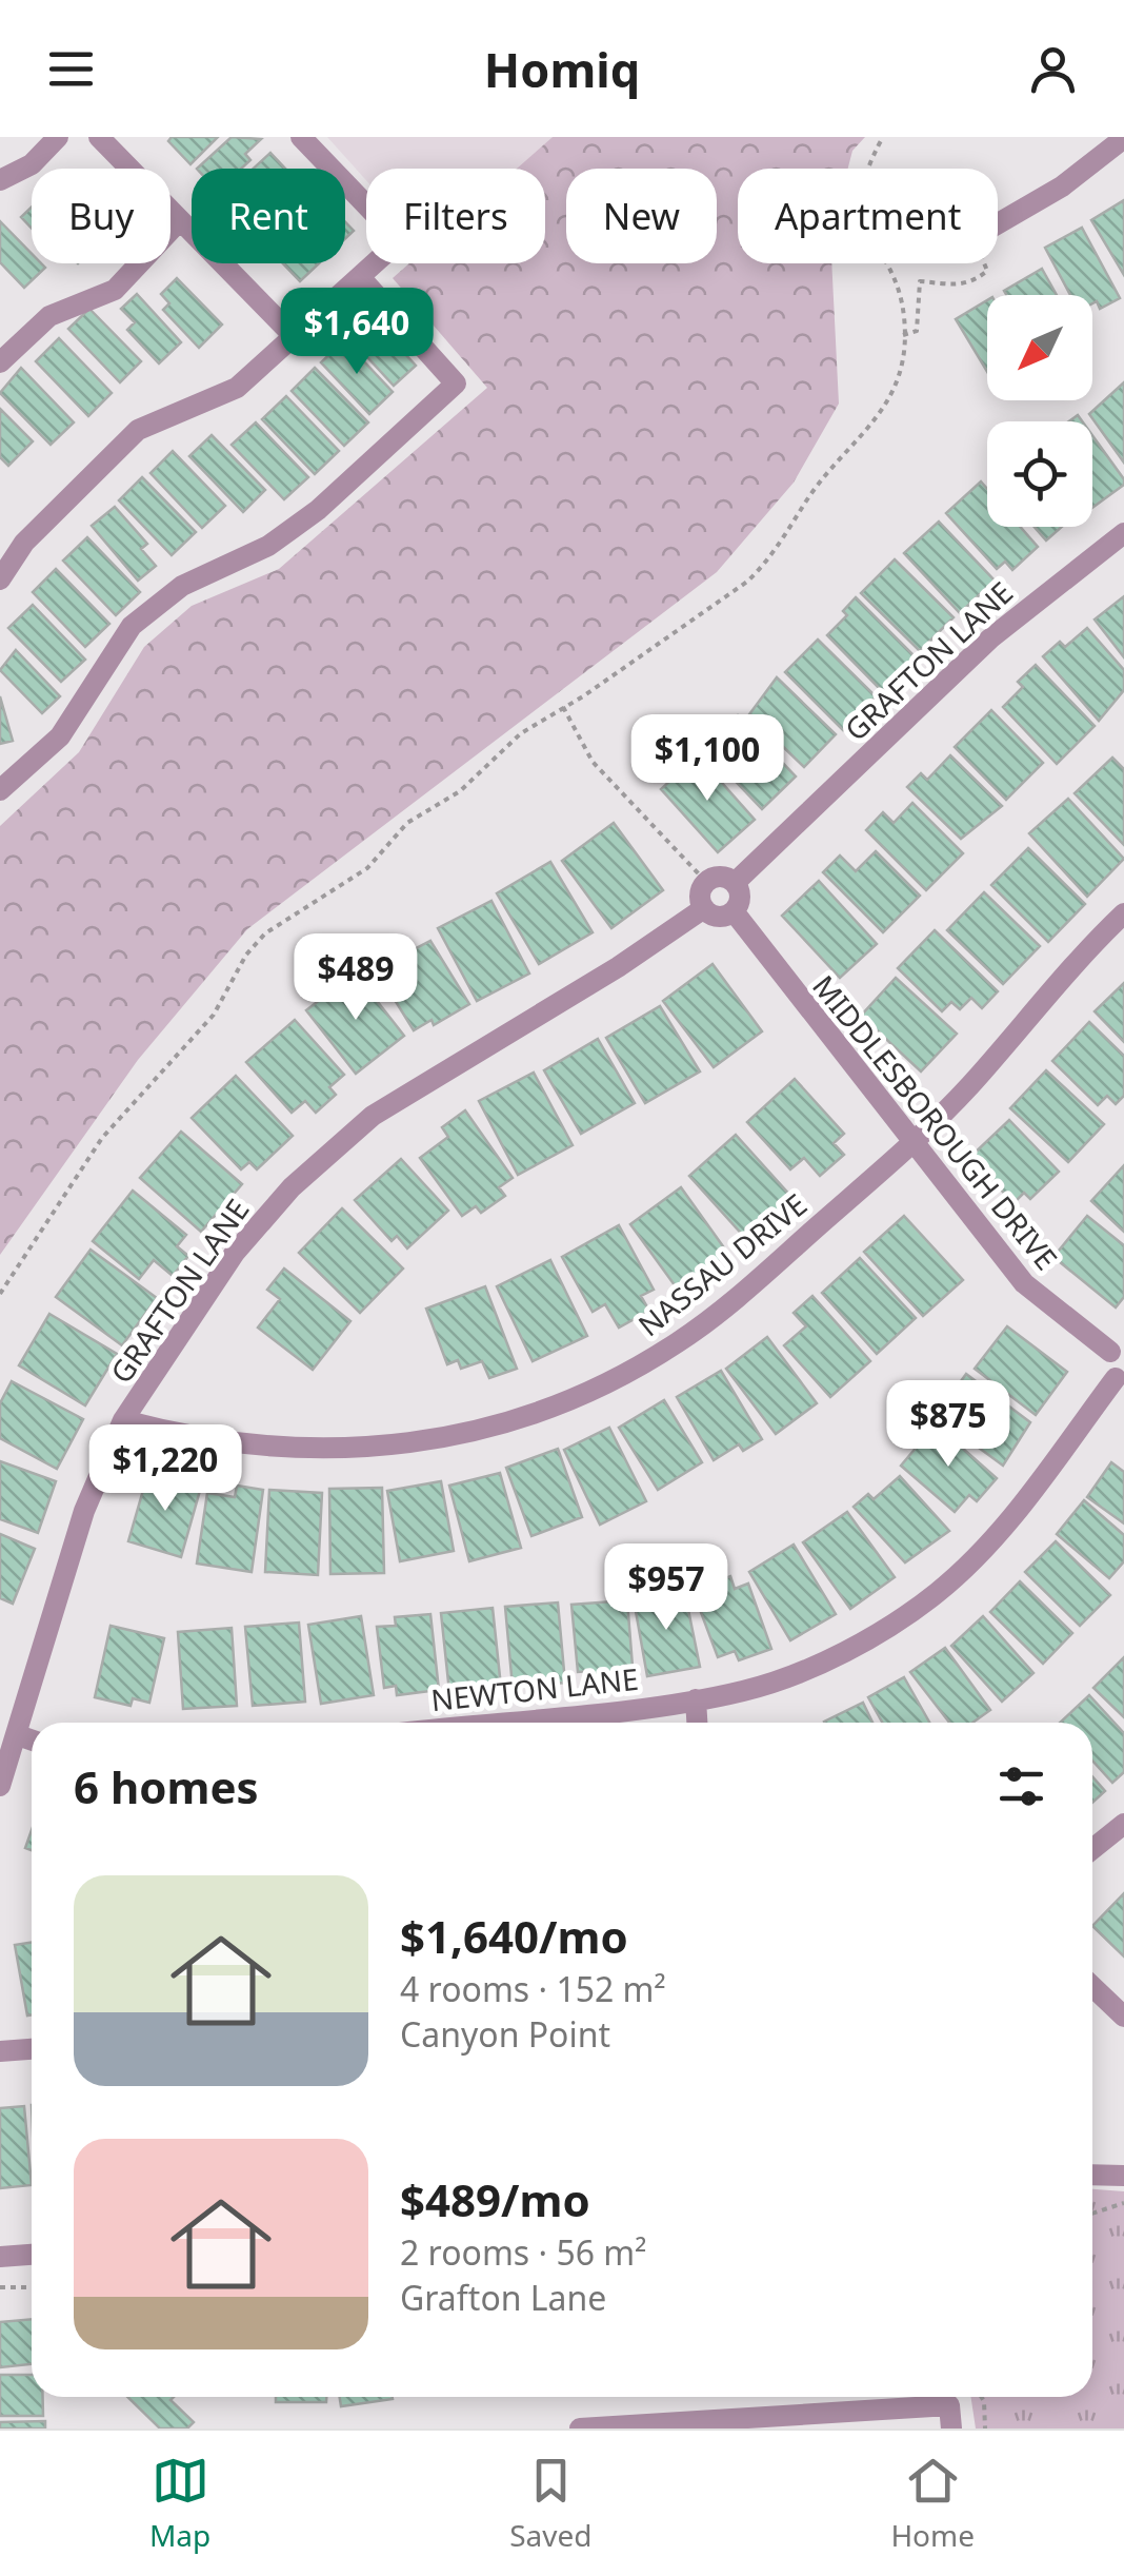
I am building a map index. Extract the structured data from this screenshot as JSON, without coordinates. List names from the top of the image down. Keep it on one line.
{"streets":{"street":["GRAFTON LANE","MIDDLESBOROUGH DRIVE","NASSAU DRIVE","NEWTON LANE"]},"crossings":[["GRAFTON LANE","MIDDLESBOROUGH DRIVE"],["GRAFTON LANE","NASSAU DRIVE"],["MIDDLESBOROUGH DRIVE","NASSAU DRIVE"]],"north":"bottom left","page":{"header":"Homiq","chip":["Buy","Rent","Filters","New","Apartment"],"price":["$1,640","$1,100","$489","$875","$1,220","$957"],"heading":"6 homes","list":[{"name":"$1,640/mo","note":"4 rooms · 152 m² · Canyon Point"},{"name":"$489/mo","note":"2 rooms · 56 m² · Grafton Lane"}],"tabs":["Map","Saved","Home"]}}
